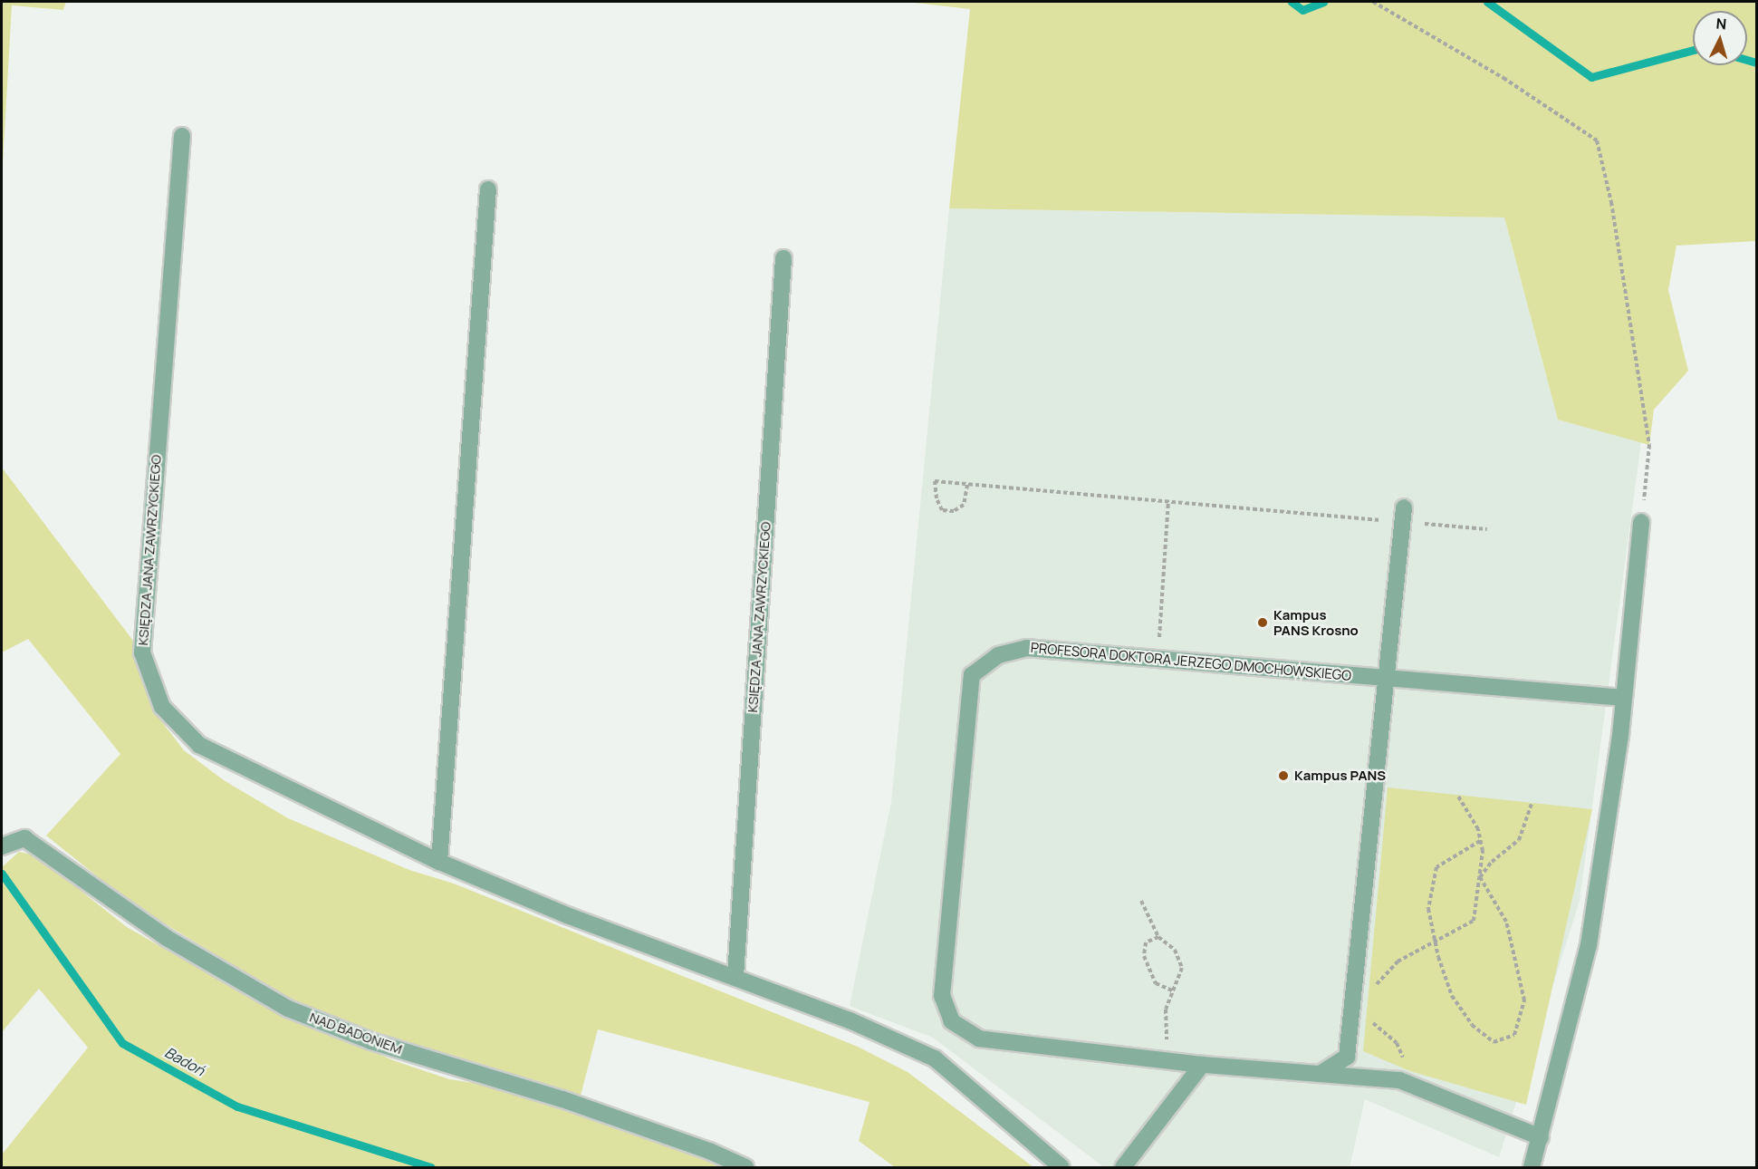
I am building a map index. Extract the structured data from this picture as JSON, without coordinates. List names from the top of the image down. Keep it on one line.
{"streets":{"street":["KSIĘDZA JANA ZAWRZYCKIEGO","PROFESORA DOKTORA JERZEGO DMOCHOWSKIEGO","NAD BADONIEM"]},"water":["Badoń"],"places":["Kampus PANS Krosno","Kampus PANS"],"north":"top"}
